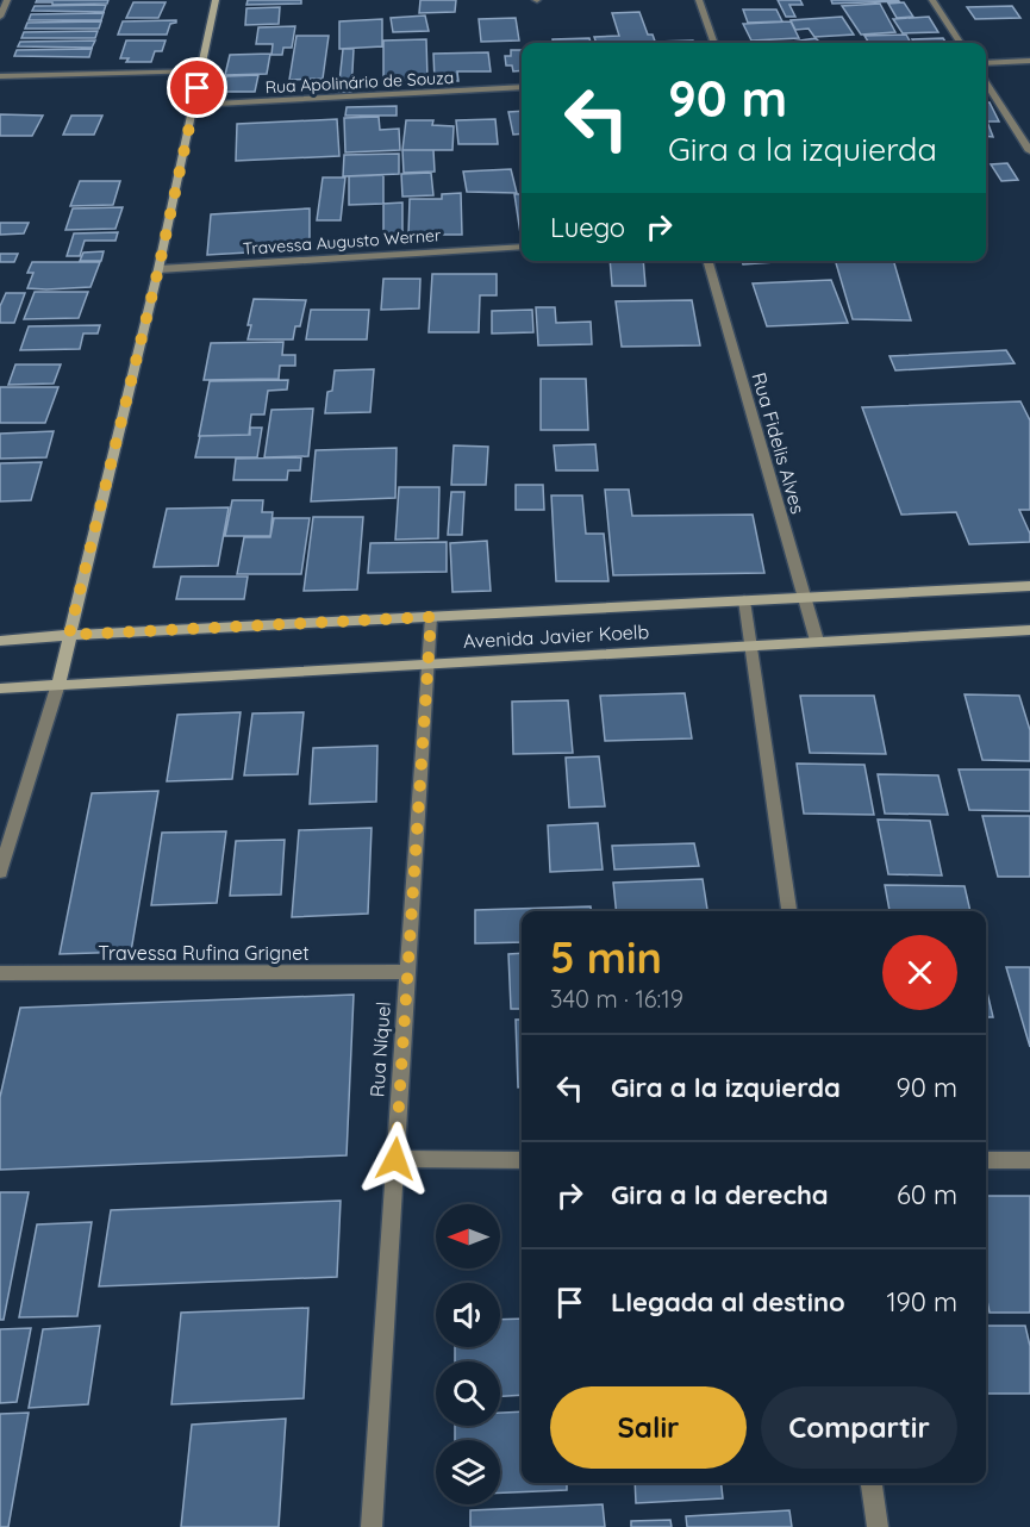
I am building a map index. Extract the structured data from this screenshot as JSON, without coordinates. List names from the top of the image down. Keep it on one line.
{"streets":{"street":["Rua Apolinário de Souza","Travessa Augusto Werner","Rua Fidelis Alves","Avenida Javier Koelb","Travessa Rufina Grignet","Rua Níquel"]},"crossings":[["Rua Fidelis Alves","Avenida Javier Koelb"],["Avenida Javier Koelb","Rua Níquel"],["Travessa Rufina Grignet","Rua Níquel"]],"north":"left","page":{"turn":["90 m","Gira a la izquierda"],"then":"Luego","heading":["5 min","340 m · 16:19"],"list":[{"name":"Gira a la izquierda","value":"90 m"},{"name":"Gira a la derecha","value":"60 m"},{"name":"Llegada al destino","value":"190 m"}],"buttons":["Salir","Compartir"]}}
